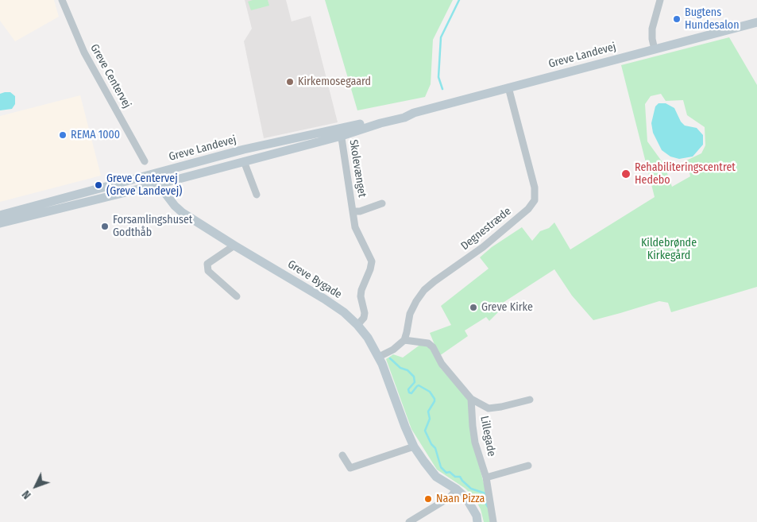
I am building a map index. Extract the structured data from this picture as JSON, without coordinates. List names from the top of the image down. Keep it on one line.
{"streets":{"street":["Greve Landevej","Greve Centervej","Skolevænget","Degnestræde","Greve Bygade","Lillegade"]},"crossings":[["Greve Landevej","Skolevænget"],["Greve Landevej","Degnestræde"],["Greve Landevej","Greve Bygade"],["Skolevænget","Greve Bygade"]],"parks":["Kildebrønde Kirkegård"],"places":["Bugtens Hundesalon","Kirkemosegaard","REMA 1000","Rehabiliteringscentret Hedebo","Greve Centervej (Greve Landevej)","Forsamlingshuset Godthåb","Greve Kirke","Naan Pizza"],"north":"bottom left"}
